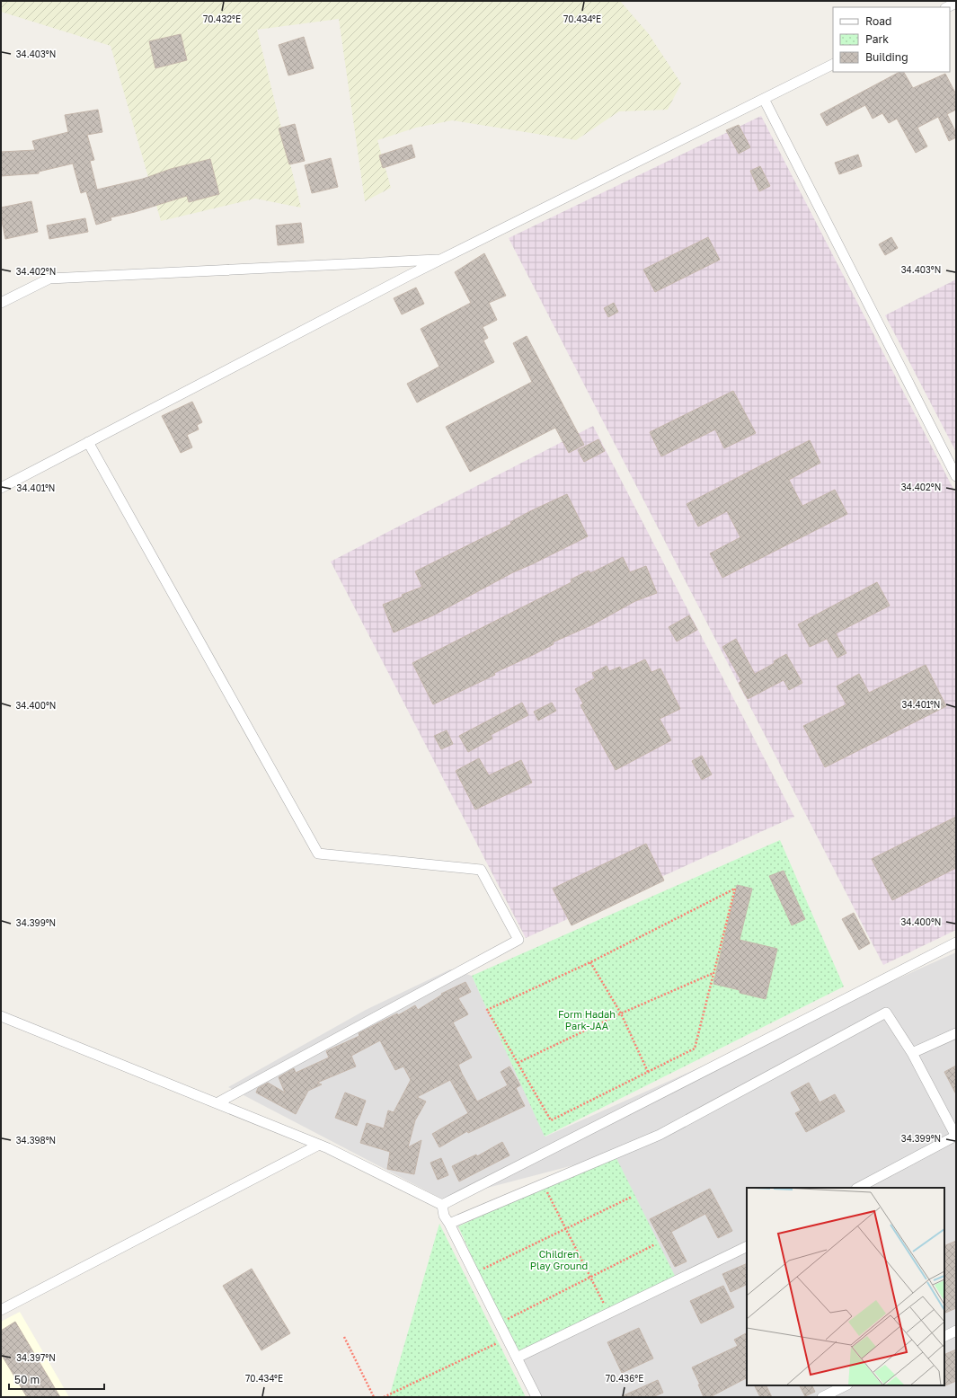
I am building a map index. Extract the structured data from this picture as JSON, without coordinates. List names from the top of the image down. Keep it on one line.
{"parks":["Form Hadah Park-JAA","Children Play Ground"],"legend":["Road","Park","Building"],"scale_bar":"50 m","coordinates":["70.432°E","70.434°E","34.403°N","34.402°N","34.401°N","34.400°N","34.399°N","34.398°N","34.397°N","70.436°E"]}
